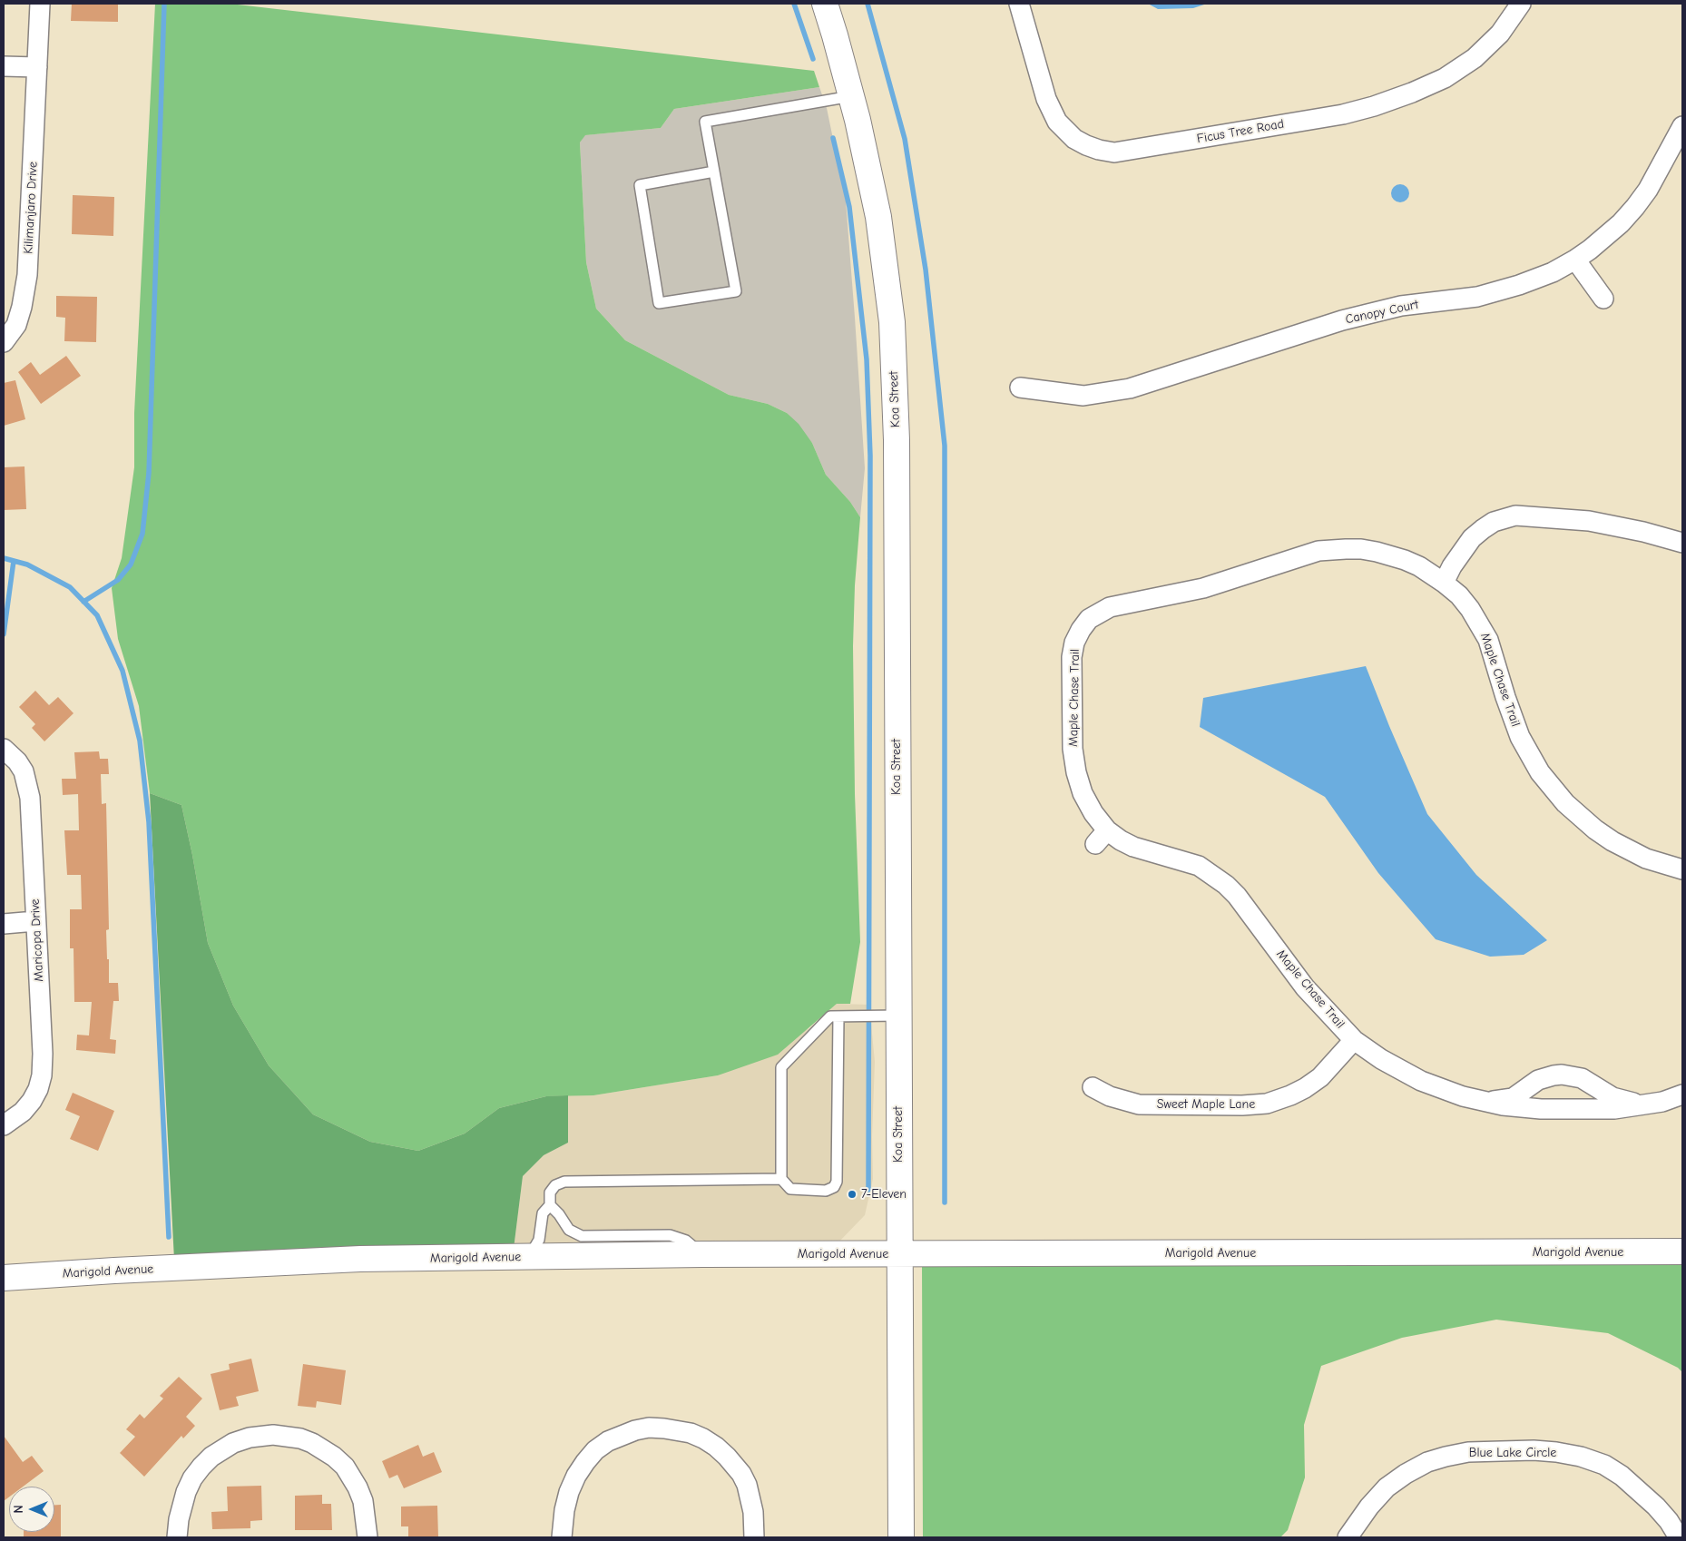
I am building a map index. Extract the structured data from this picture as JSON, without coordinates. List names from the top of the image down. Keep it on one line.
{"streets":{"main road":["Koa Street","Marigold Avenue"],"street":["Ficus Tree Road","Kilimanjaro Drive","Canopy Court","Maple Chase Trail","Maricopa Drive","Sweet Maple Lane","Blue Lake Circle"]},"crossings":[["Koa Street","Marigold Avenue"],["Maple Chase Trail","Sweet Maple Lane"]],"places":["7-Eleven"],"north":"left"}
